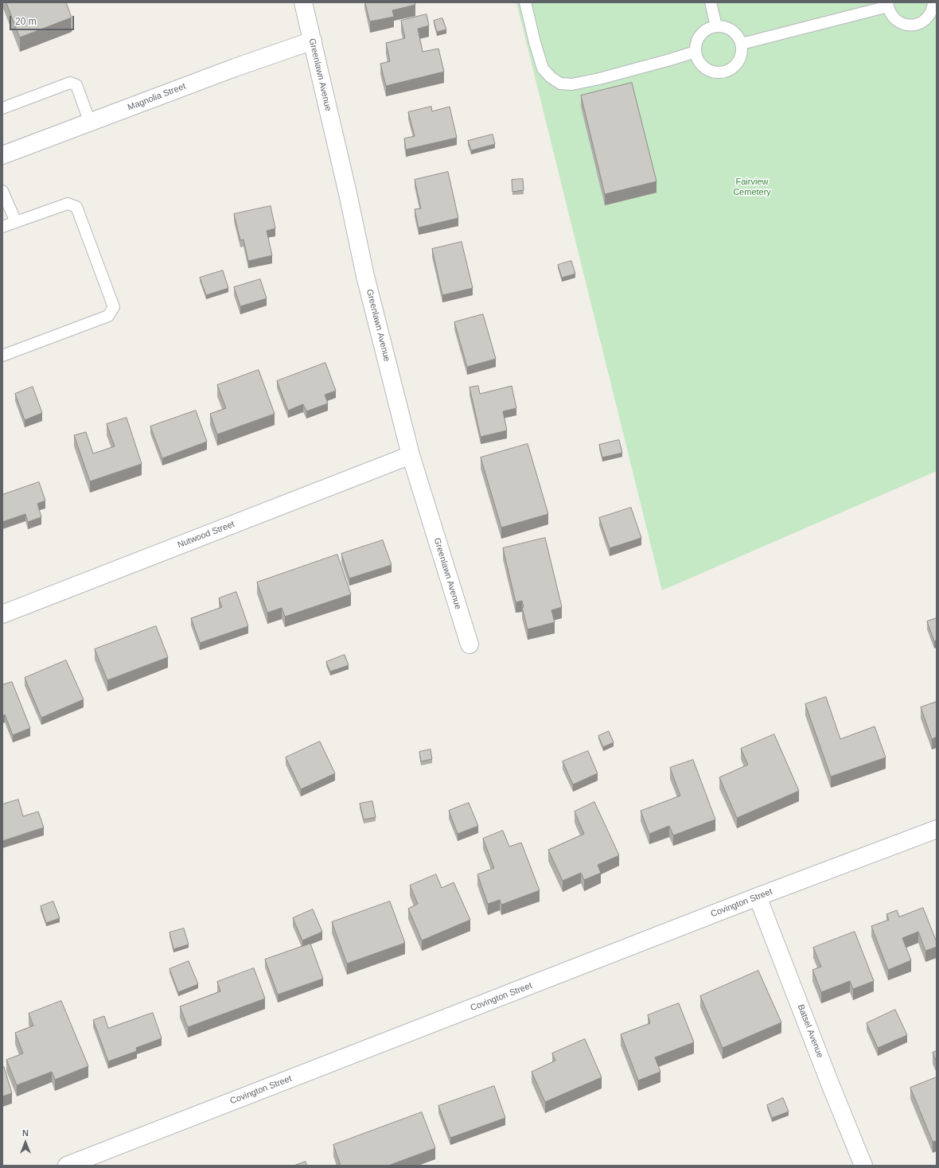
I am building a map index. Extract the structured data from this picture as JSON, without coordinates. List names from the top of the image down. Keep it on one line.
{"streets":{"street":["Greenlawn Avenue","Magnolia Street","Nutwood Street","Covington Street","Batsel Avenue"]},"crossings":[["Greenlawn Avenue","Magnolia Street"],["Greenlawn Avenue","Nutwood Street"],["Covington Street","Batsel Avenue"]],"parks":["Fairview Cemetery"],"scale_bar":"20 m","north":"top"}
